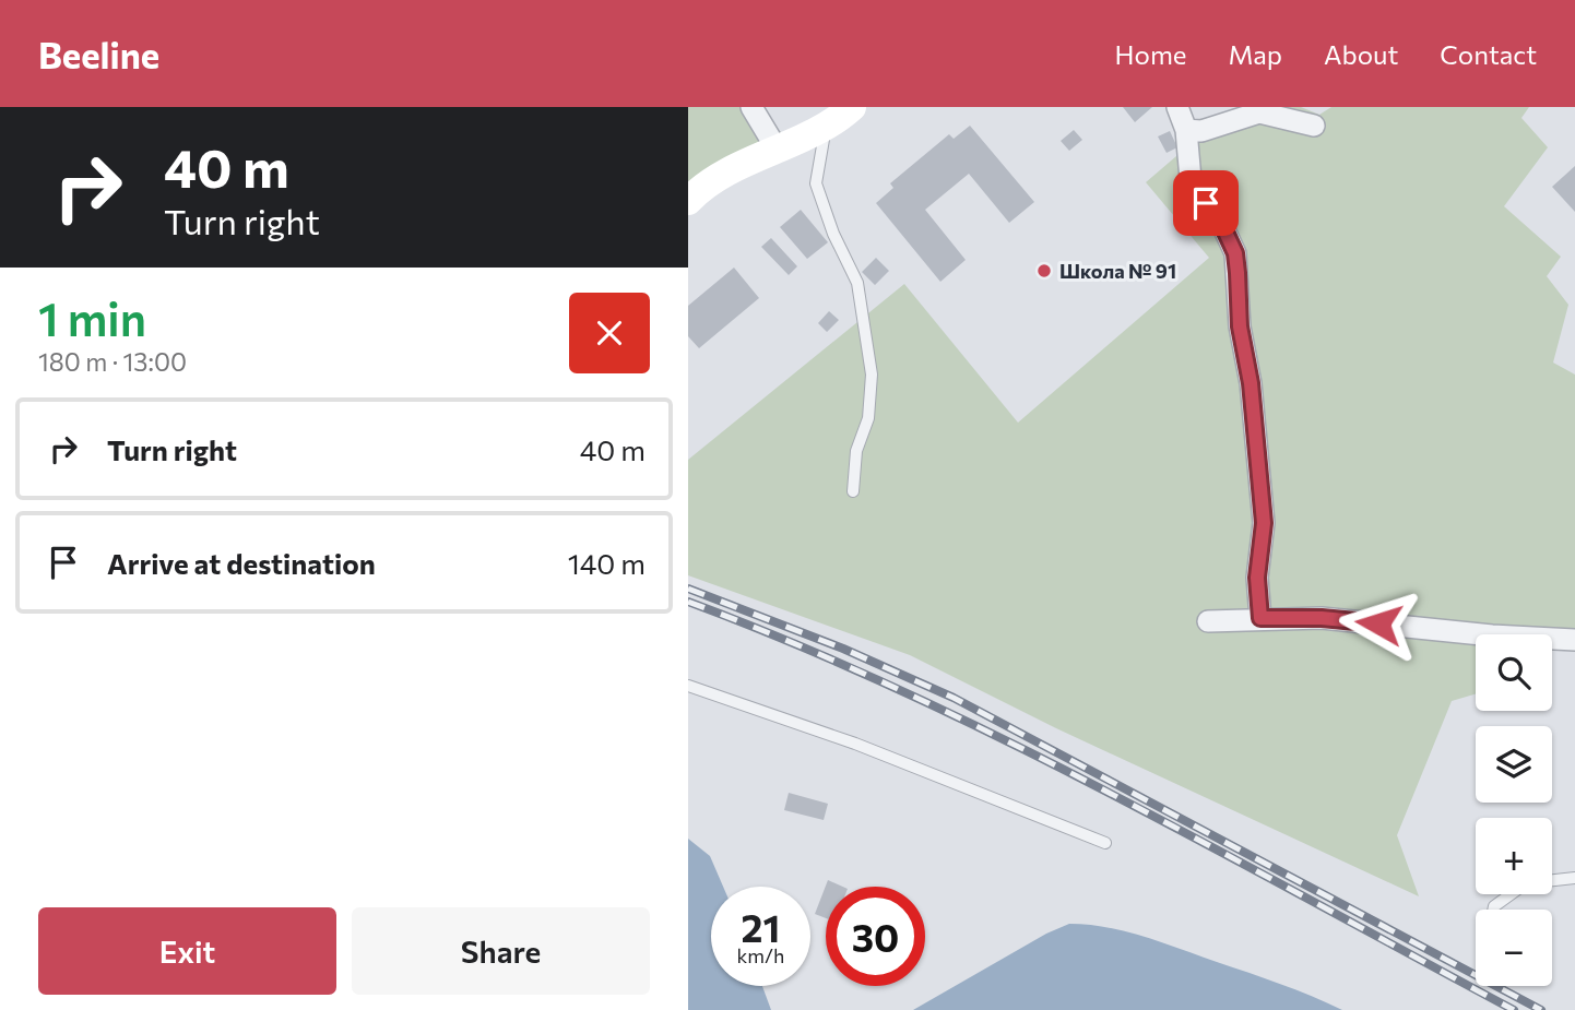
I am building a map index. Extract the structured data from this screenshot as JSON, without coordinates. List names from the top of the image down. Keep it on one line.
{"places":["Школа № 91"],"page":{"header":"Beeline","nav":["Home","Map","About","Contact"],"turn":["40 m","Turn right"],"heading":["1 min","180 m · 13:00"],"list":[{"name":"Turn right","value":"40 m"},{"name":"Arrive at destination","value":"140 m"}],"map_buttons":["+","−"],"speed":"21 km/h","limit":"30","buttons":["Exit","Share"]}}
